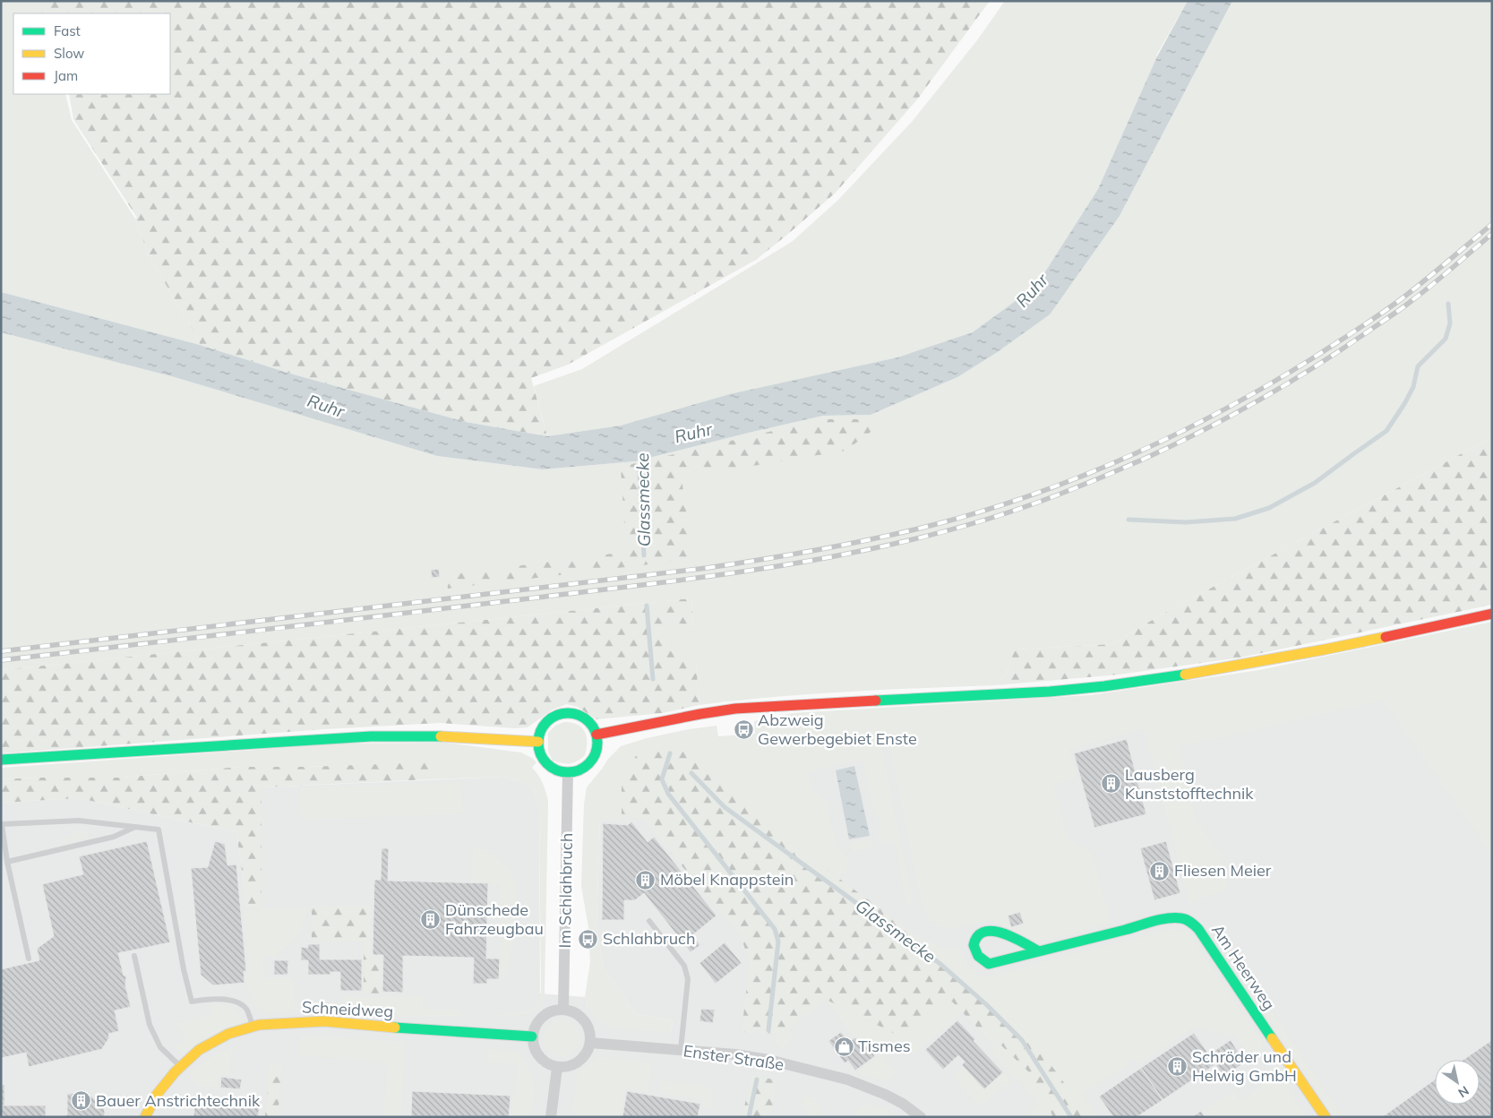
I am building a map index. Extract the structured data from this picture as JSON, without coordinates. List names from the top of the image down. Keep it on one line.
{"streets":{"main road":["Am Heerweg","Schneidweg"],"street":["Im Schlahbruch","Enster Straße"]},"crossings":[["Im Schlahbruch","Schneidweg"],["Im Schlahbruch","Enster Straße"],["Schneidweg","Enster Straße"]],"water":["Ruhr","Glassmecke"],"places":{"bus stop":["Abzweig Gewerbegebiet Enste","Schlahbruch"],"building":["Lausberg Kunststofftechnik","Fliesen Meier","Möbel Knappstein","Dünschede Fahrzeugbau","Schröder und Helwig GmbH","Bauer Anstrichtechnik"],"shop":["Tismes"]},"legend":["Fast","Slow","Jam"],"north":"bottom right"}
